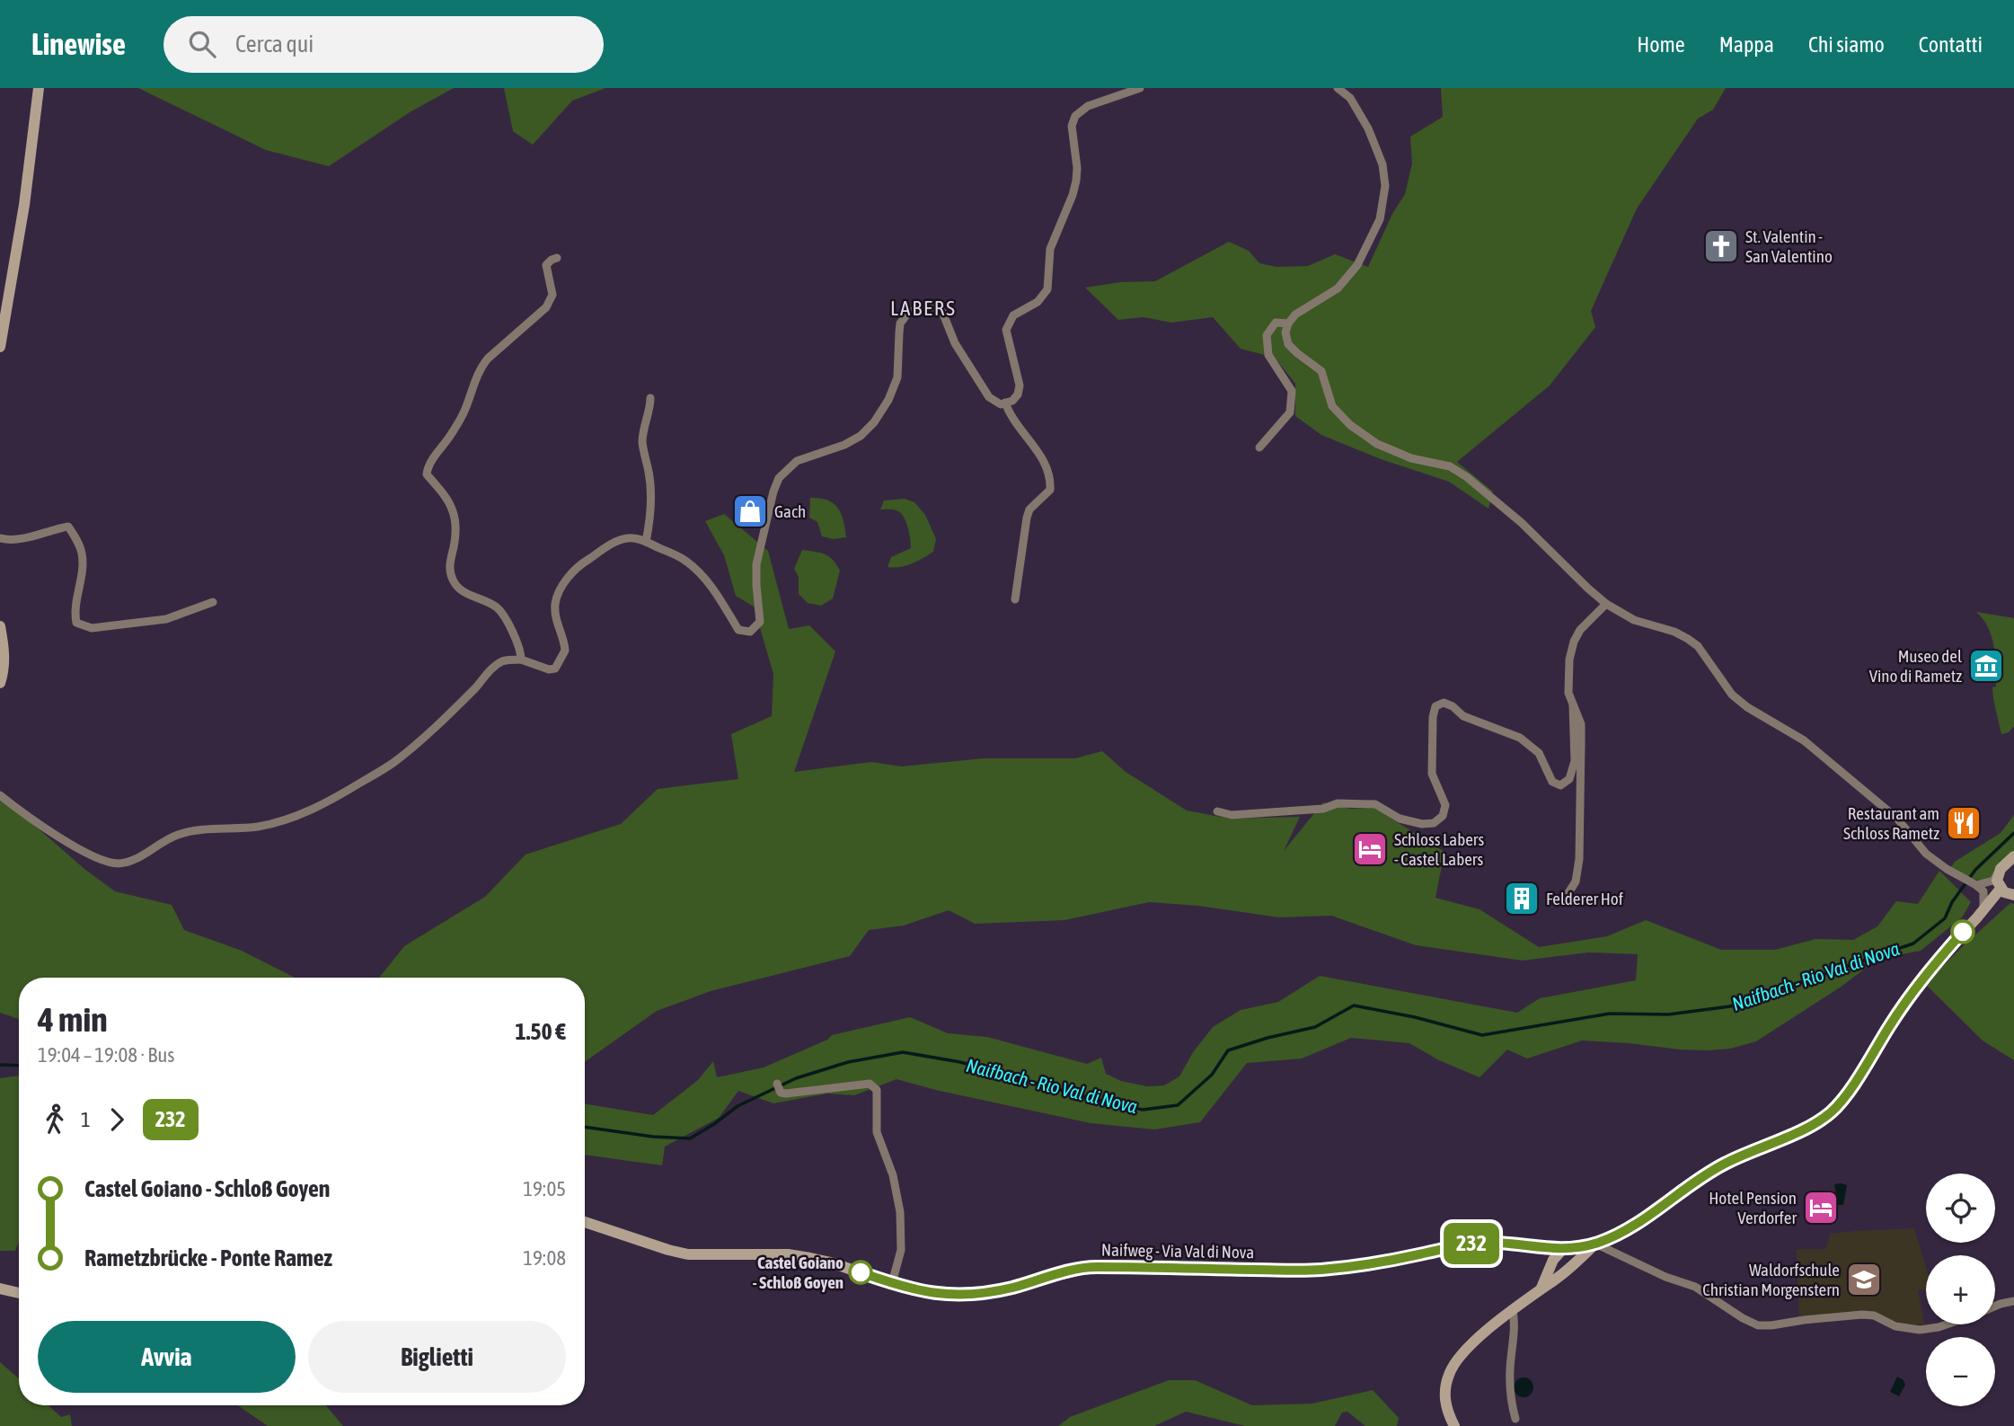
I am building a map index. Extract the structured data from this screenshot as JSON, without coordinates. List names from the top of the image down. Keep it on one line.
{"streets":{"main road":["Naifweg - Via Val di Nova"]},"districts":["LABERS"],"water":["Naifbach - Rio Val di Nova"],"places":{"church":["St. Valentin - San Valentino"],"shop":["Gach"],"museum":["Museo del Vino di Rametz"],"restaurant":["Restaurant am Schloss Rametz"],"hotel":["Schloss Labers - Castel Labers","Hotel Pension Verdorfer"],"building":["Felderer Hof"],"other":["Castel Goiano - Schloß Goyen"],"school or university":["Waldorfschule Christian Morgenstern"]},"lines":["bus line 232"],"page":{"header":"Linewise","search":"Cerca qui","nav":["Home","Mappa","Chi siamo","Contatti"],"on_map":"232","heading":["4 min","19:04 – 19:08 · Bus","1.50 €"],"legs":["1","232"],"list":[{"name":"Castel Goiano - Schloß Goyen","value":"19:05"},{"name":"Rametzbrücke - Ponte Ramez","value":"19:08"}],"map_buttons":["+","−"],"buttons":["Avvia","Biglietti"]}}
